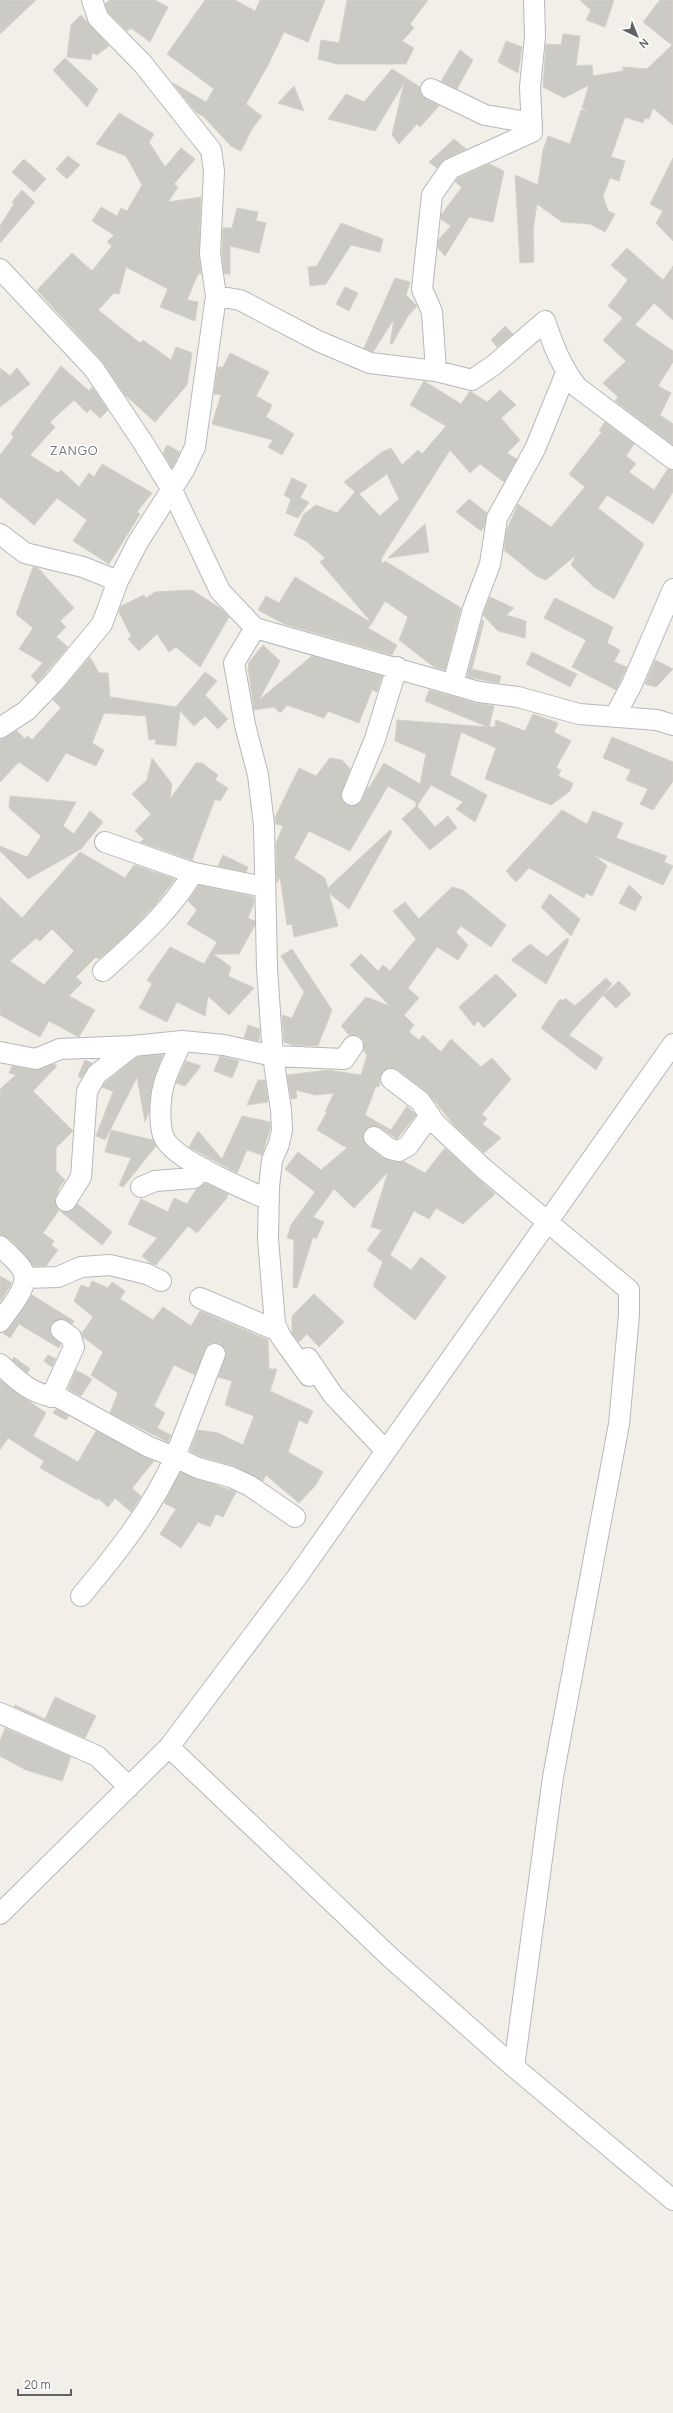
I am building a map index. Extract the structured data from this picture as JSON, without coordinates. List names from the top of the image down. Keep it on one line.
{"districts":["ZANGO"],"scale_bar":"20 m","north":"bottom right"}
